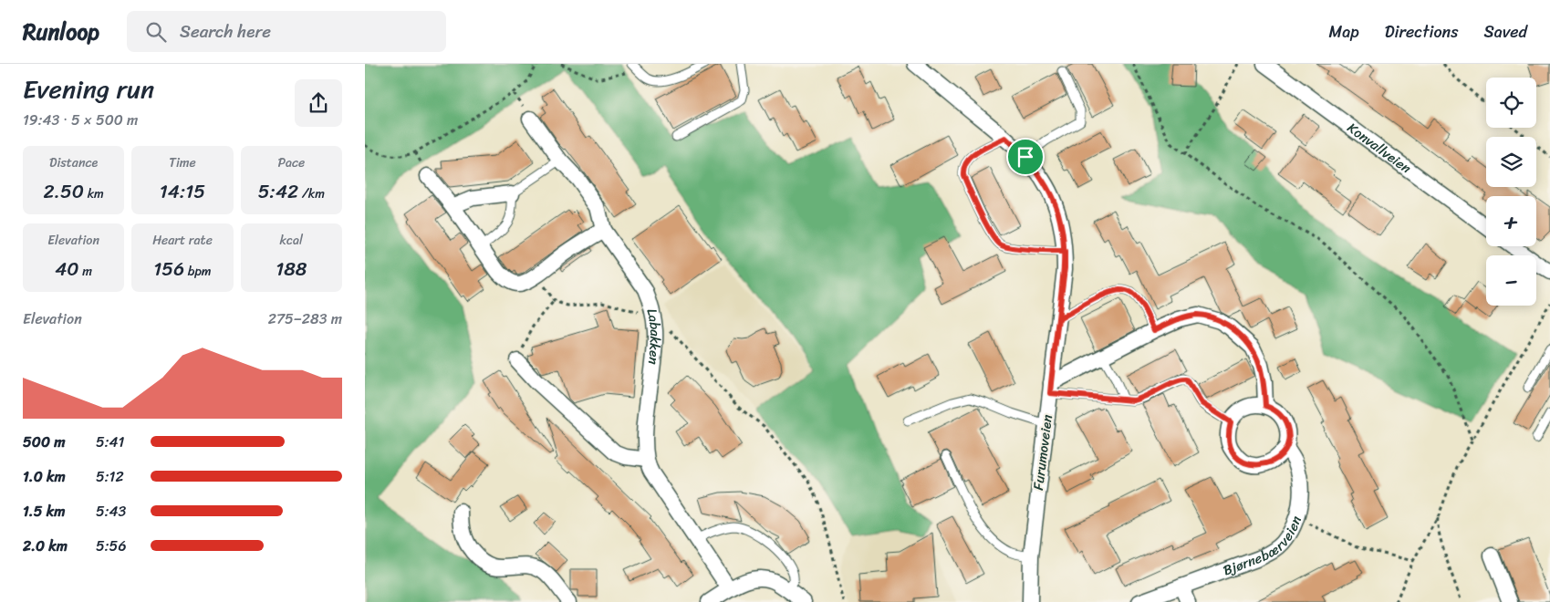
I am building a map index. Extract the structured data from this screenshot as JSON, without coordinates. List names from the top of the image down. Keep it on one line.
{"streets":{"street":["Konvallveien","Labakken","Furumoveien","Bjørnebærveien"]},"page":{"header":"Runloop","search":"Search here","nav":["Map","Directions","Saved"],"heading":["Evening run","19:43 · 5 × 500 m"],"map_buttons":["+","−"],"stats":[["Distance","2.50 km"],["Time","14:15"],["Pace","5:42 /km"],["Elevation","40 m"],["Heart rate","156 bpm"],["kcal","188"]],"chart":["Elevation","275–283 m"],"list":[{"name":"500 m","note":"5:41"},{"name":"1.0 km","note":"5:12"},{"name":"1.5 km","note":"5:43"},{"name":"2.0 km","note":"5:56"}]}}
